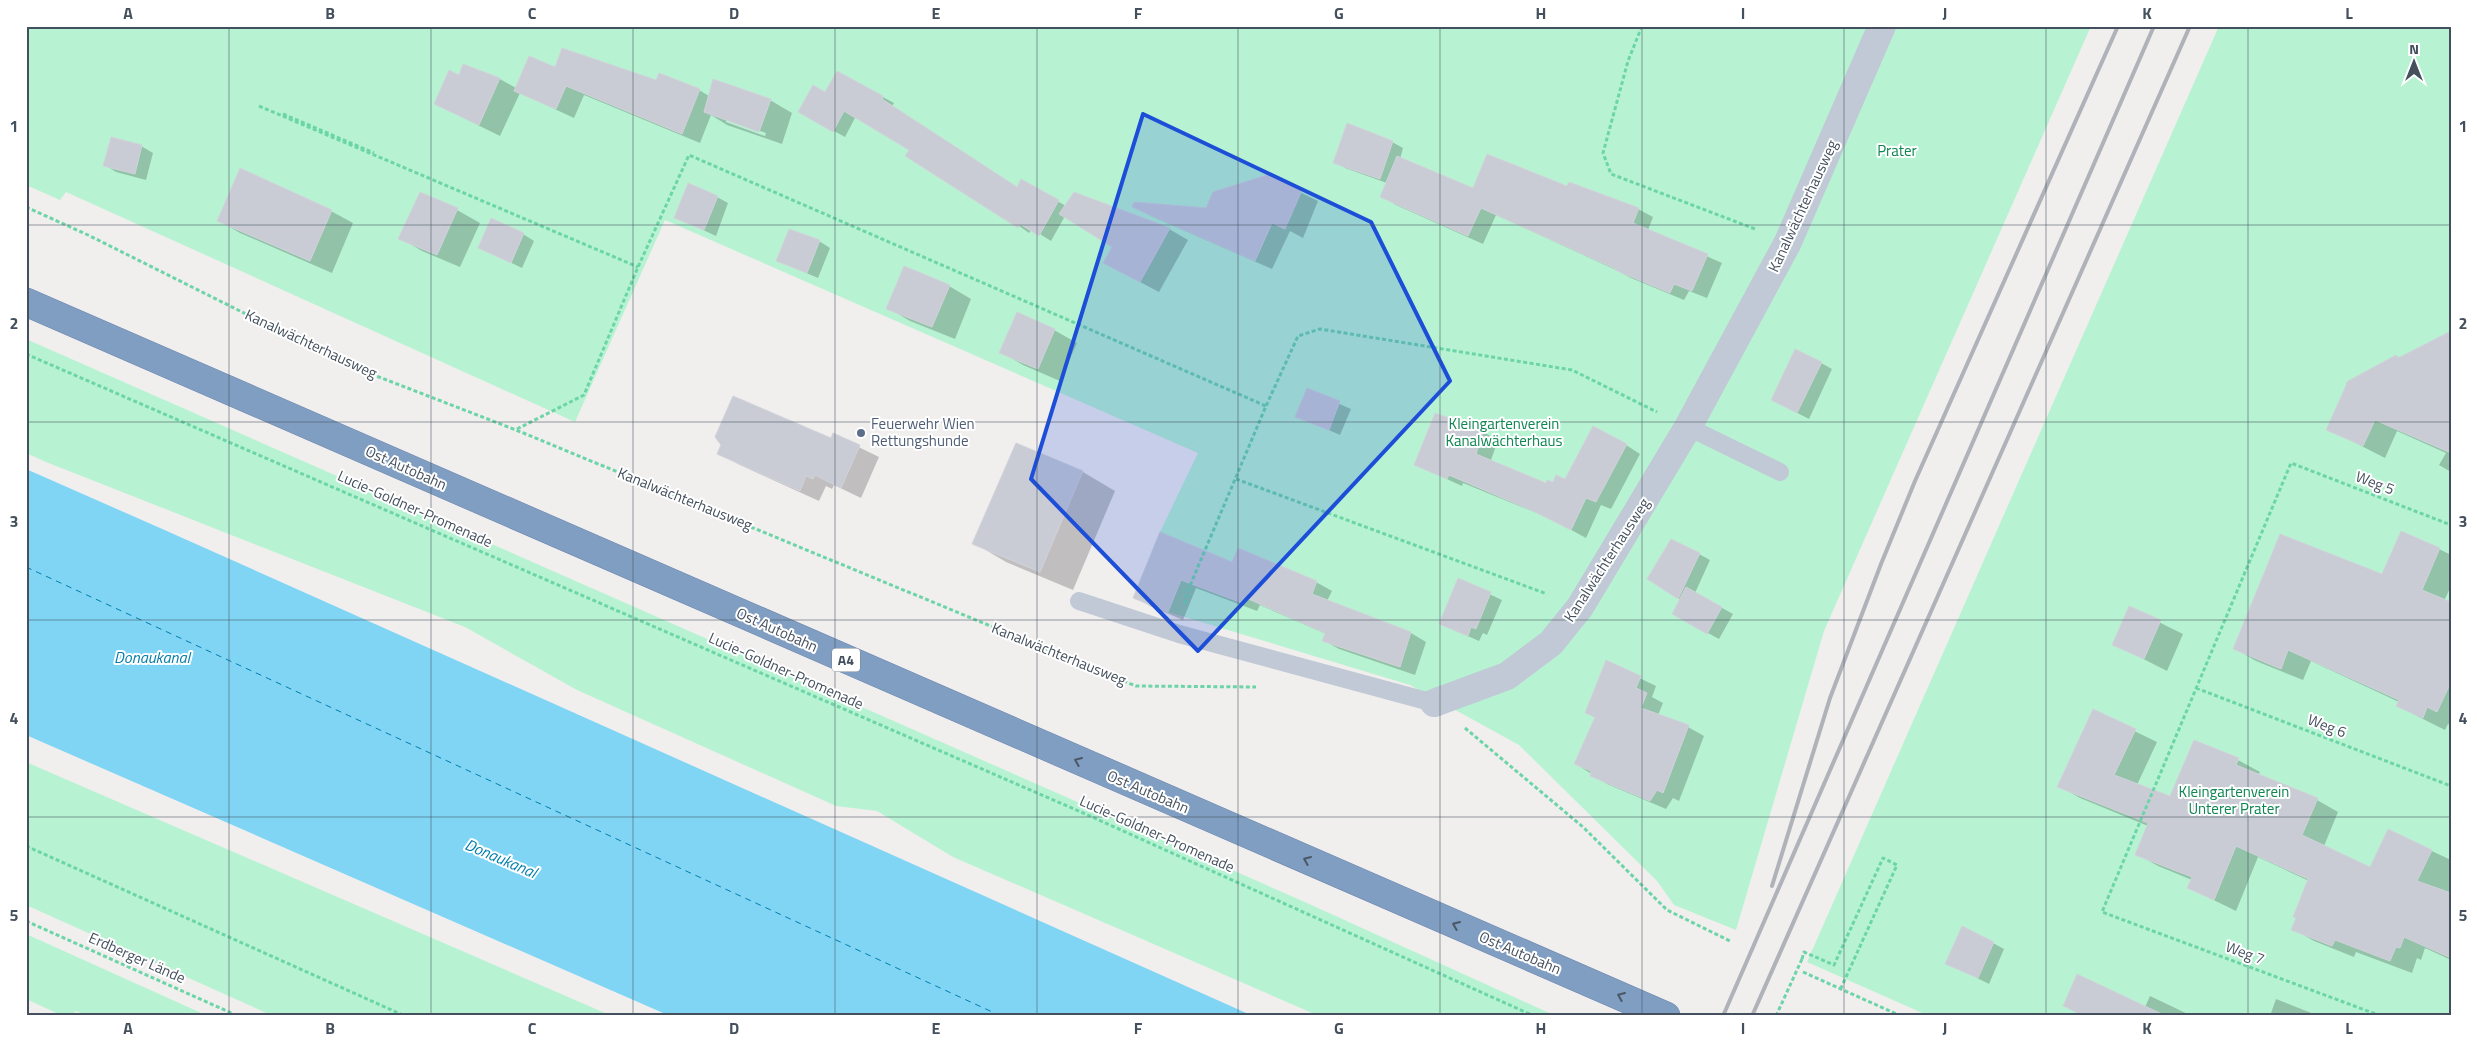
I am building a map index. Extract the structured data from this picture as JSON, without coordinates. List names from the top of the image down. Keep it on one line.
{"streets":{"highway":["Ost Autobahn","A4"],"street":["Kanalwächterhausweg"],"path":["Weg 5","Lucie-Goldner-Promenade","Weg 6","Weg 7","Erdberger Lände"]},"crossings":[["Weg 5","Weg 6"],["Weg 5","Weg 7"],["Weg 6","Weg 7"]],"one_way":["Ost Autobahn"],"water":["Donaukanal"],"parks":["Prater","Kleingartenverein Kanalwächterhaus","Kleingartenverein Unterer Prater"],"places":["Feuerwehr Wien Rettungshunde"],"north":"top","grid":{"columns":["A","B","C","D","E","F","G","H","I","J","K","L"],"rows":["1","2","3","4","5"]}}
